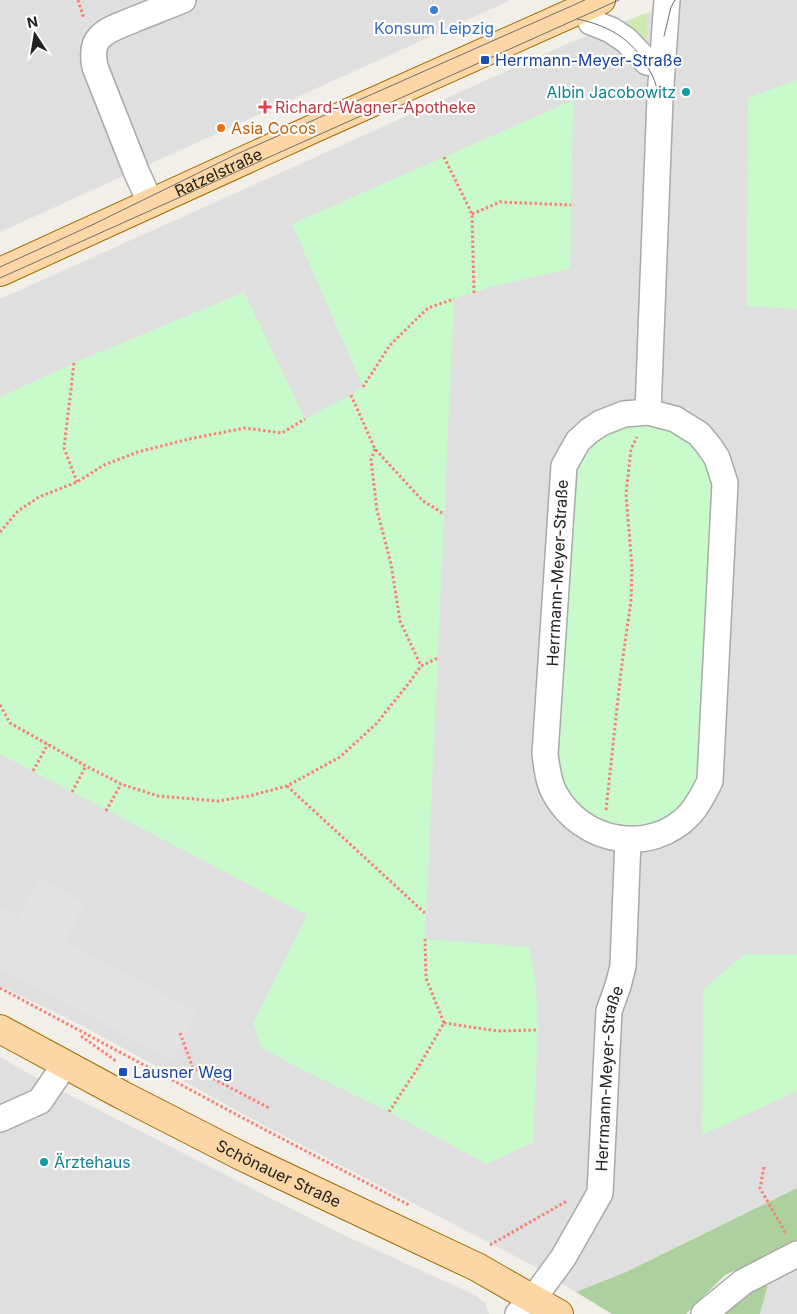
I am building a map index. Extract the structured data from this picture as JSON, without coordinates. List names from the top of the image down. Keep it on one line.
{"streets":{"main road":["Ratzelstraße","Schönauer Straße"],"street":["Herrmann-Meyer-Straße"]},"crossings":[["Herrmann-Meyer-Straße","Schönauer Straße"]],"places":{"other":["Konsum Leipzig","Albin Jacobowitz","Asia Cocos","Ärztehaus"],"transit":["Herrmann-Meyer-Straße","Lausner Weg"],"health":["Richard-Wagner-Apotheke"]},"north":"top"}
